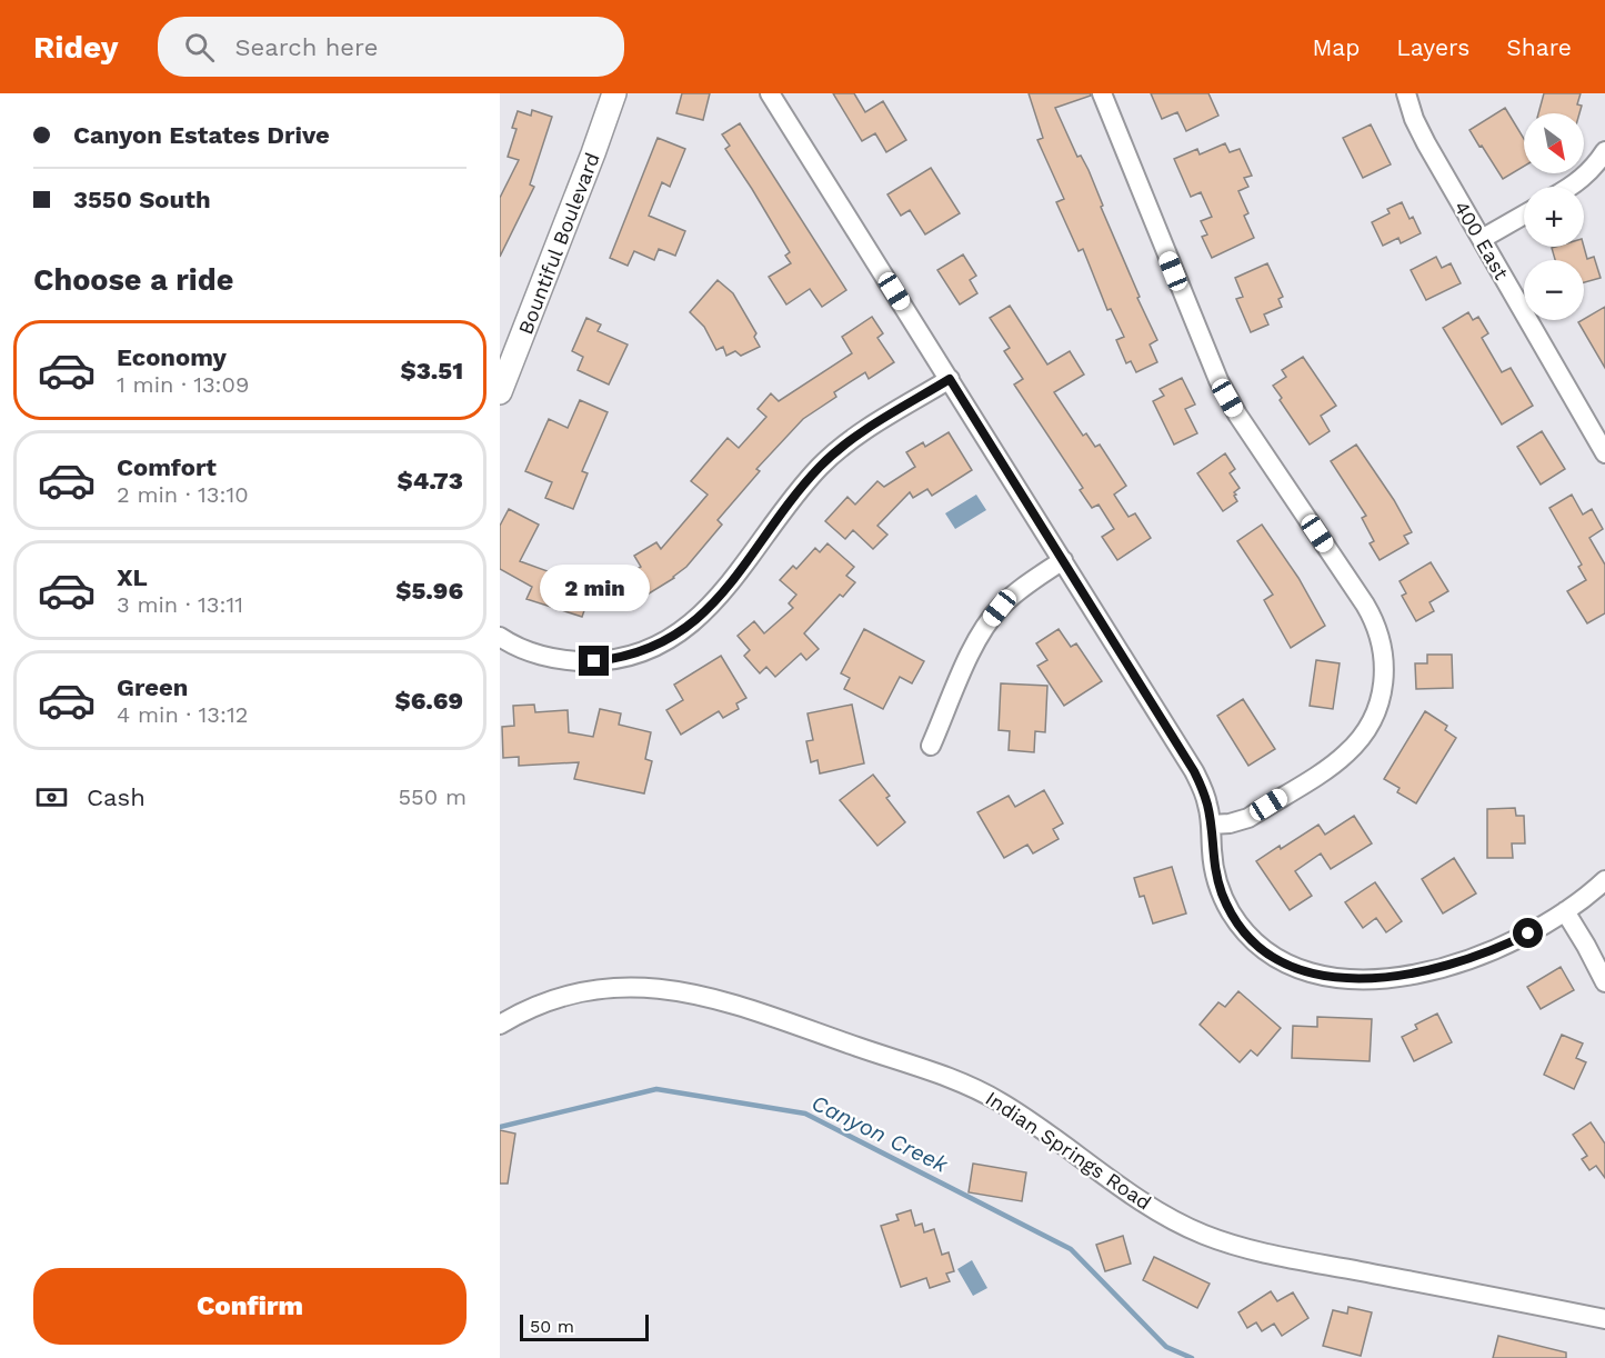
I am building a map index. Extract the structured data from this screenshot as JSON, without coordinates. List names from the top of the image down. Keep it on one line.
{"streets":{"main road":["Bountiful Boulevard"],"street":["400 East","Indian Springs Road"]},"water":["Canyon Creek"],"scale_bar":"50 m","north":"bottom right","page":{"header":"Ridey","search":"Search here","nav":["Map","Layers","Share"],"banner":["Canyon Estates Drive","3550 South"],"map_buttons":["+","−"],"heading":"Choose a ride","list":[{"name":"Economy","note":"1 min · 13:09","value":"$3.51"},{"name":"Comfort","note":"2 min · 13:10","value":"$4.73"},{"name":"XL","note":"3 min · 13:11","value":"$5.96"},{"name":"Green","note":"4 min · 13:12","value":"$6.69"}],"bubble":"2 min","pay":["Cash","550 m"],"buttons":"Confirm","scale":"50 m"}}
